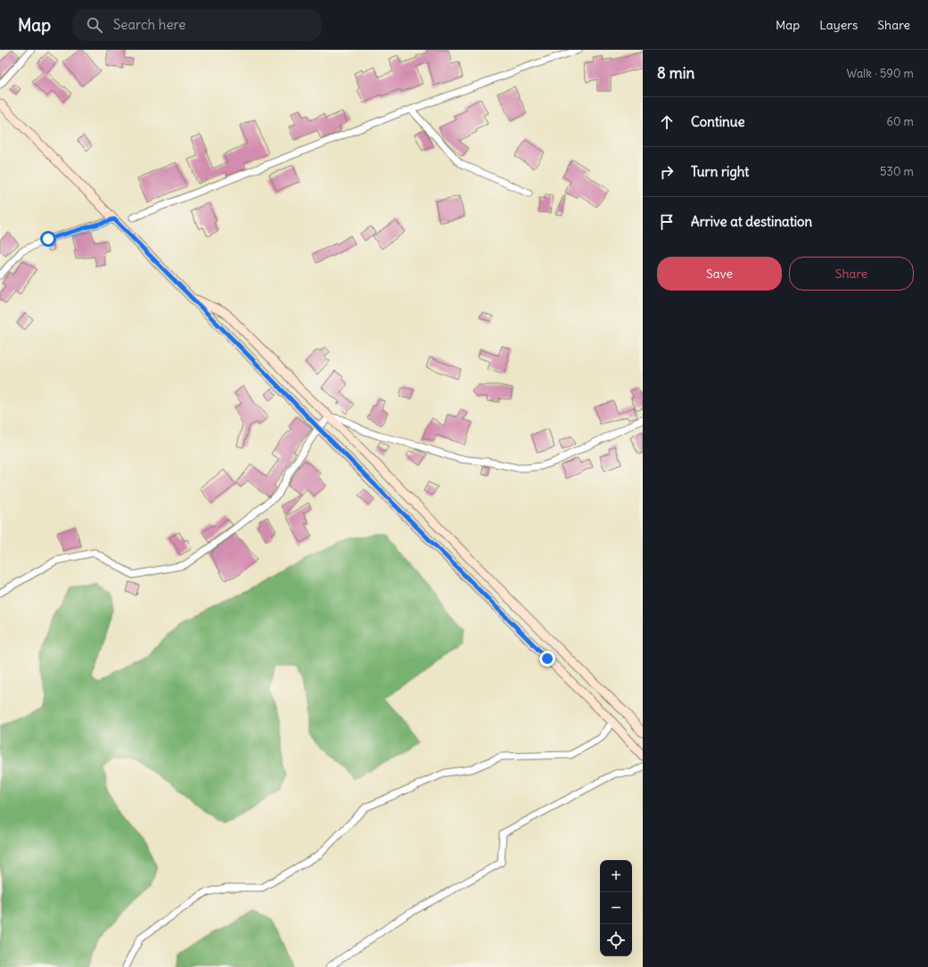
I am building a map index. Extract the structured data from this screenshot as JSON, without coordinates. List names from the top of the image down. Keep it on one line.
{"page":{"header":"Map","search":"Search here","nav":["Map","Layers","Share"],"heading":["8 min","Walk · 590 m"],"list":[["Continue","60 m"],["Turn right","530 m"],"Arrive at destination"],"buttons":["Save","Share"],"map_buttons":["+","−"]}}
